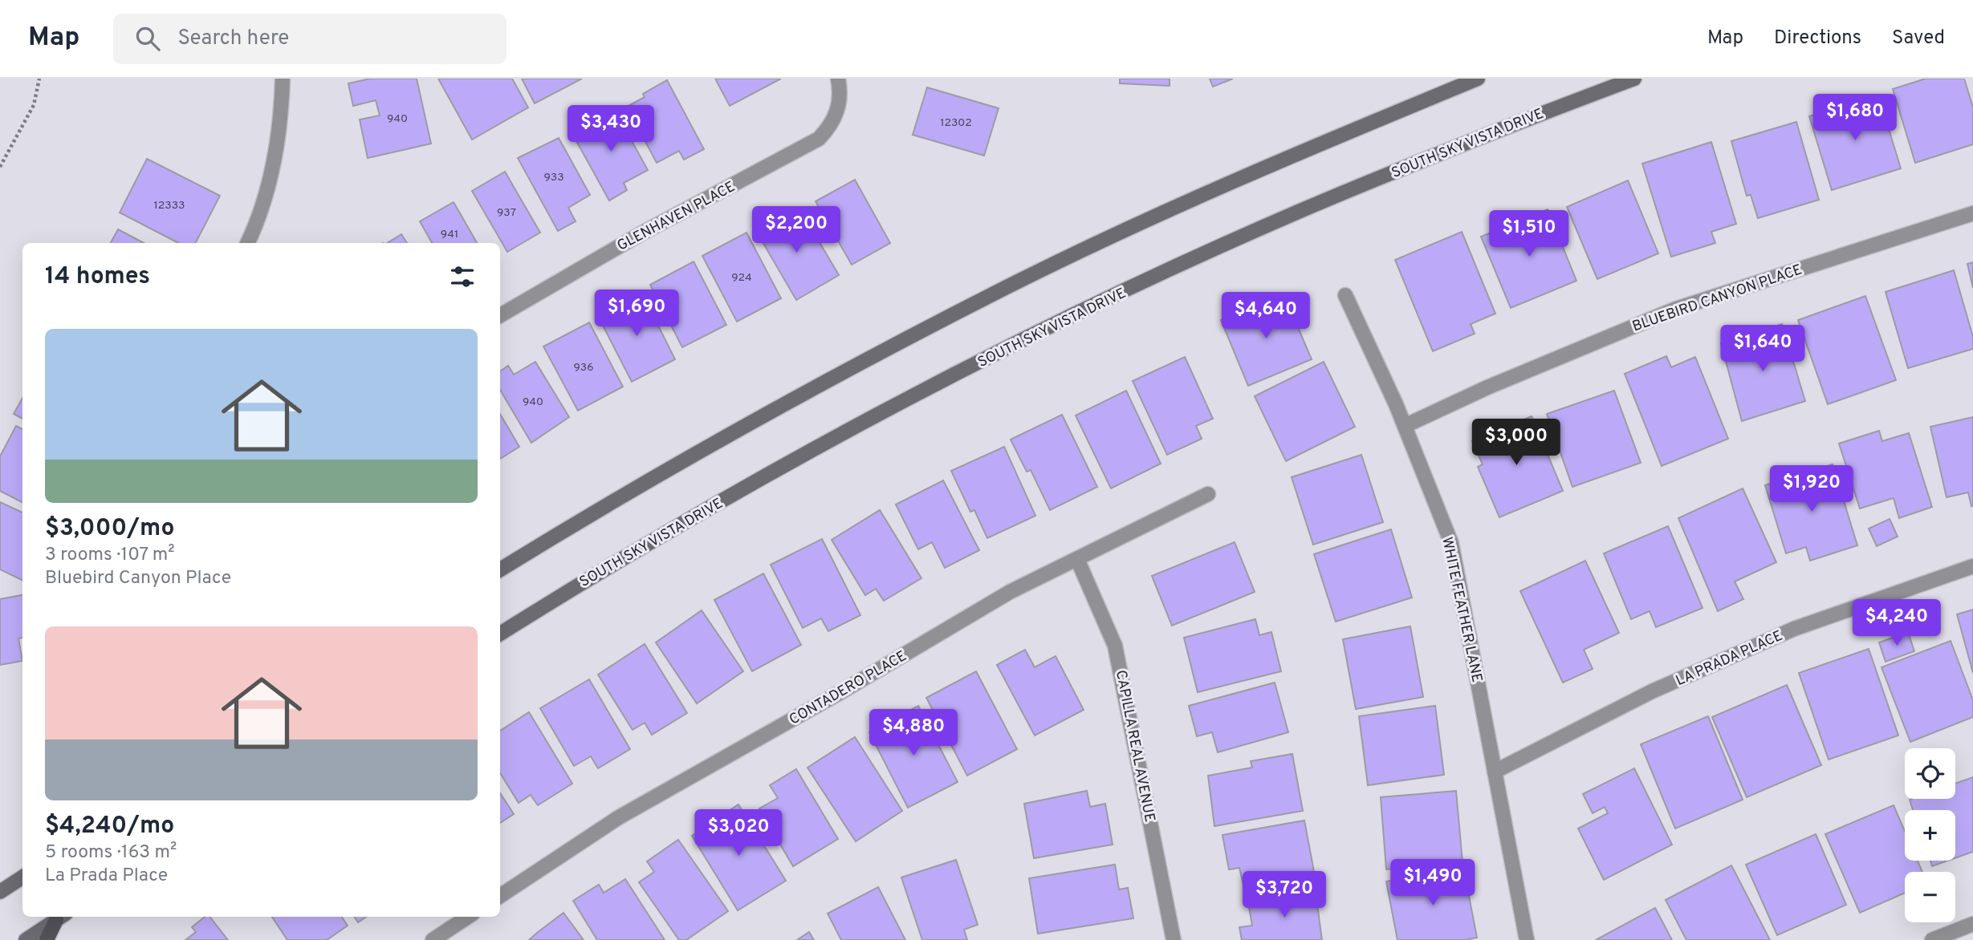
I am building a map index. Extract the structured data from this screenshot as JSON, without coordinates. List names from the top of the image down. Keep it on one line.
{"streets":{"main road":["SOUTH SKY VISTA DRIVE"],"street":["GLENHAVEN PLACE","BLUEBIRD CANYON PLACE","WHITE FEATHER LANE","LA PRADA PLACE","CONTADERO PLACE","CAPILLA REAL AVENUE"]},"crossings":[["BLUEBIRD CANYON PLACE","WHITE FEATHER LANE"],["WHITE FEATHER LANE","LA PRADA PLACE"],["CONTADERO PLACE","CAPILLA REAL AVENUE"]],"house_numbers":["940","12302","933","12333","937","941","924","936","940"],"page":{"header":"Map","search":"Search here","nav":["Map","Directions","Saved"],"price":["$1,680","$3,430","$2,200","$1,510","$1,690","$4,640","$1,640","$3,000","$1,920","$4,240","$4,880","$3,020","$1,490","$3,720"],"heading":"14 homes","list":[{"name":"$3,000/mo","note":"3 rooms · 107 m² · Bluebird Canyon Place"},{"name":"$4,240/mo","note":"5 rooms · 163 m² · La Prada Place"}],"map_buttons":["+","−"]}}
